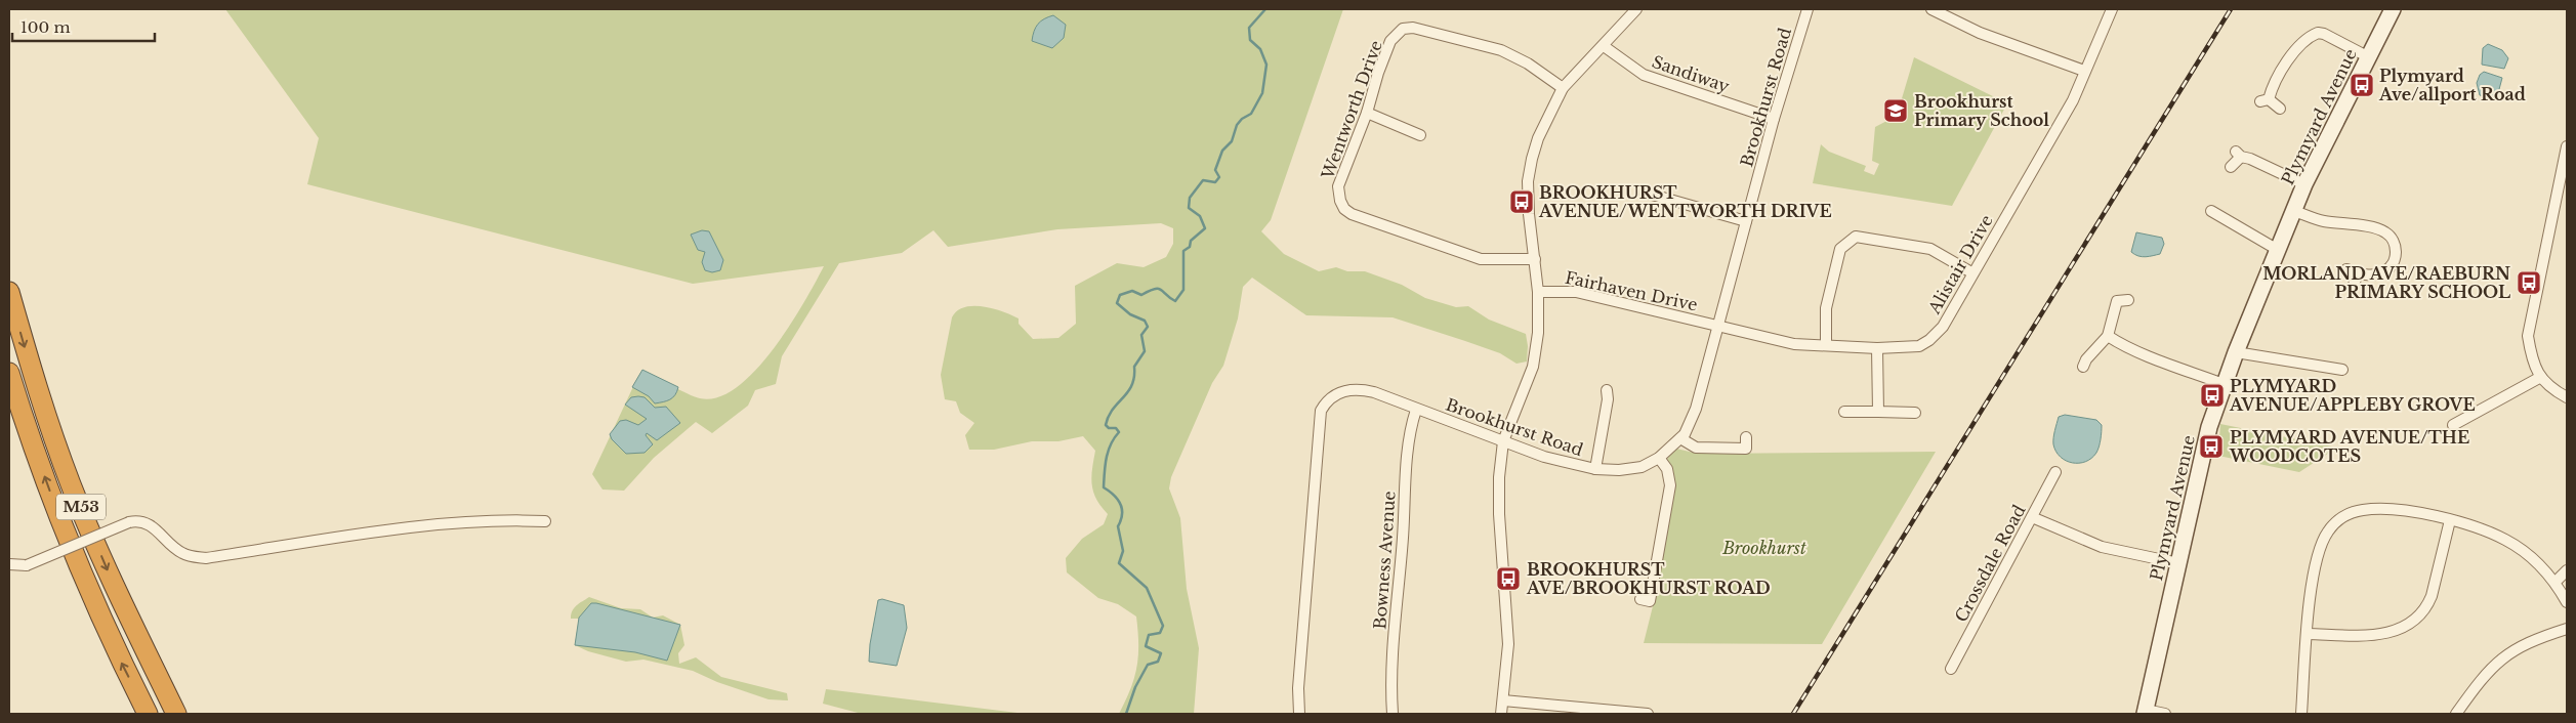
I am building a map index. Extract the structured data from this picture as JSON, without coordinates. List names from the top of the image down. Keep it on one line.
{"streets":{"highway":["M53"],"street":["Sandiway","Brookhurst Road","Wentworth Drive","Plymyard Avenue","Alistair Drive","Fairhaven Drive","Bowness Avenue","Crossdale Road"]},"crossings":[["Sandiway","Brookhurst Road"],["Brookhurst Road","Alistair Drive"],["Brookhurst Road","Fairhaven Drive"],["Brookhurst Road","Bowness Avenue"],["Alistair Drive","Fairhaven Drive"]],"parks":["Brookhurst"],"places":{"bus stop":["Plymyard Ave/allport Road","BROOKHURST AVENUE/WENTWORTH DRIVE","MORLAND AVE/RAEBURN PRIMARY SCHOOL","PLYMYARD AVENUE/APPLEBY GROVE","PLYMYARD AVENUE/THE WOODCOTES","BROOKHURST AVE/BROOKHURST ROAD"],"school or university":["Brookhurst Primary School"]},"scale_bar":"100 m"}
